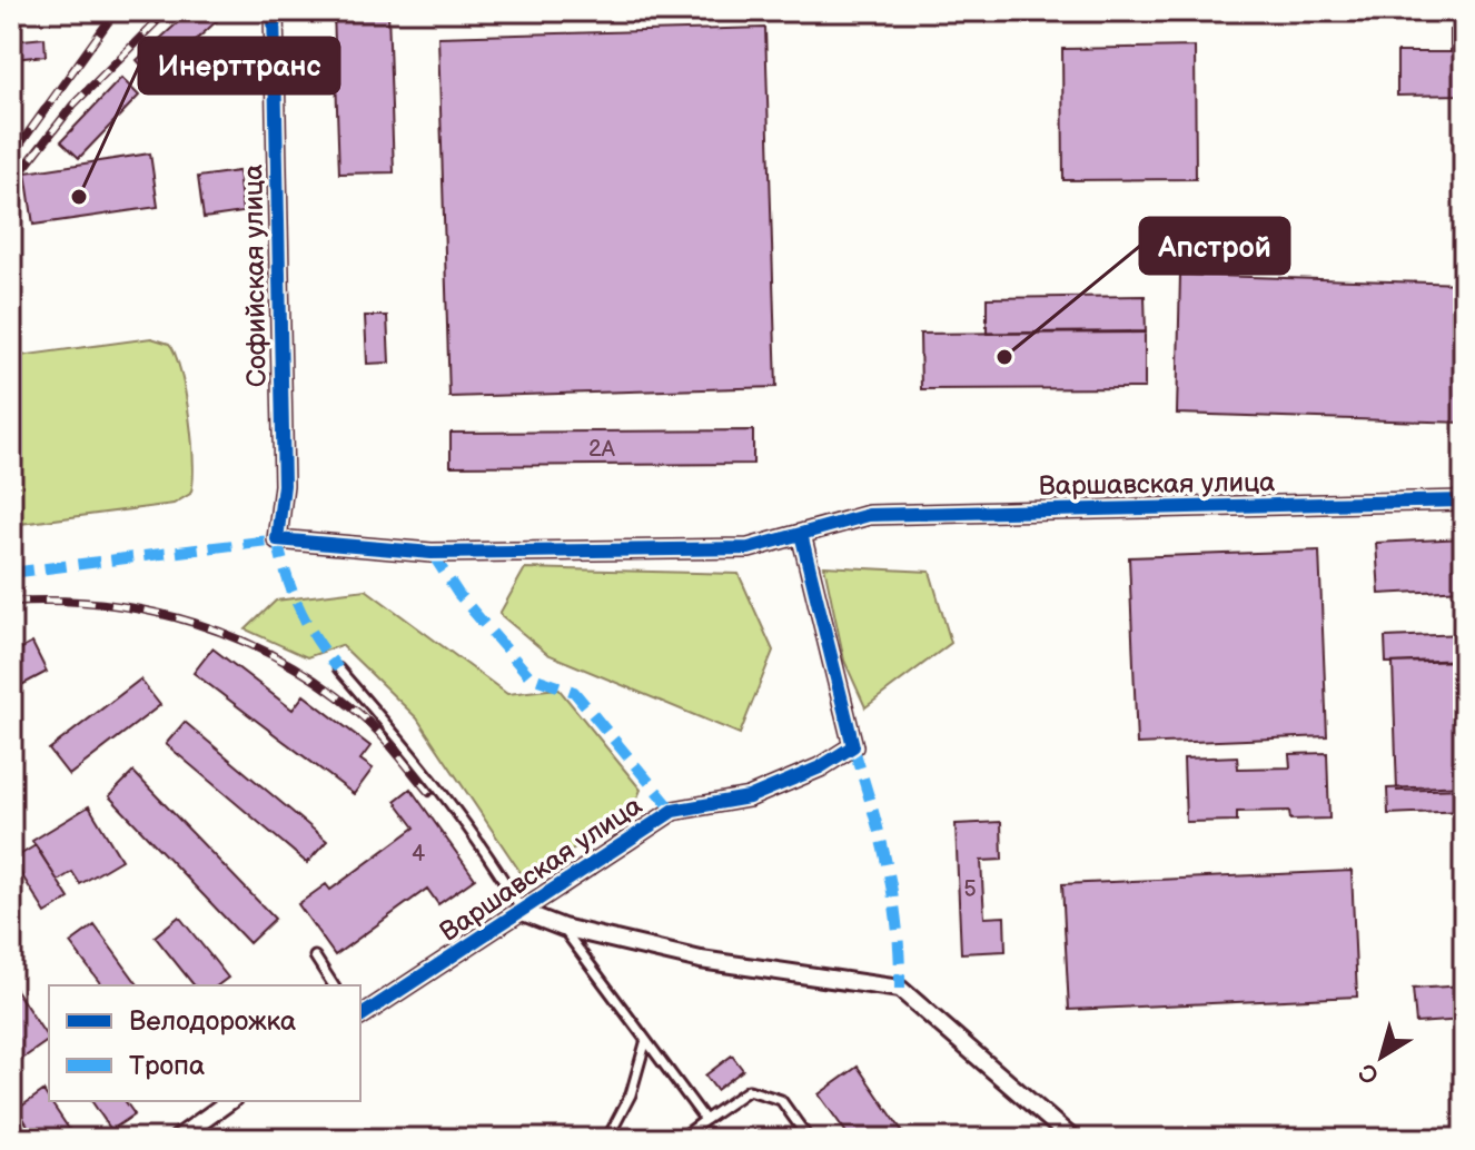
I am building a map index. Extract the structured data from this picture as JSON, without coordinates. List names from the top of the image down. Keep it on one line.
{"streets":{"street":["Софийская улица","Варшавская улица"]},"crossings":[["Софийская улица","Варшавская улица"]],"places":["Инерттранс","Апстрой"],"house_numbers":["2А","4","5"],"legend":["Велодорожка","Тропа"],"north":"bottom left"}
